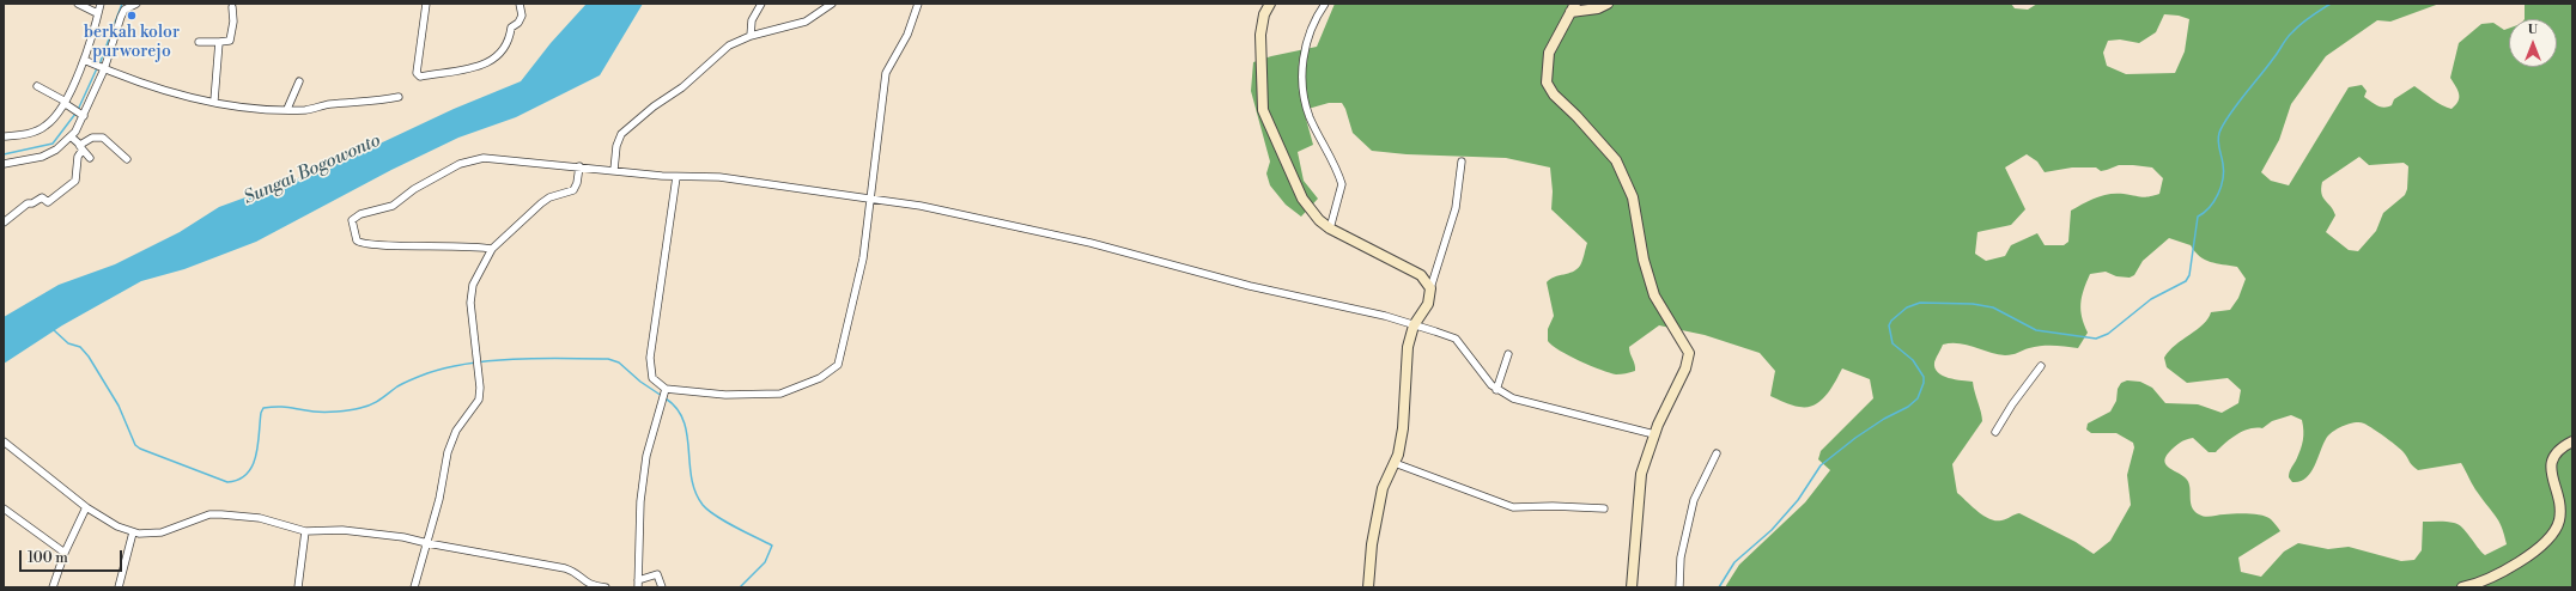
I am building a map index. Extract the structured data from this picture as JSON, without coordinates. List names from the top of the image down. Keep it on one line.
{"water":["Sungai Bogowonto"],"places":["berkah kolor purworejo"],"scale_bar":"100 m","north":"top"}
